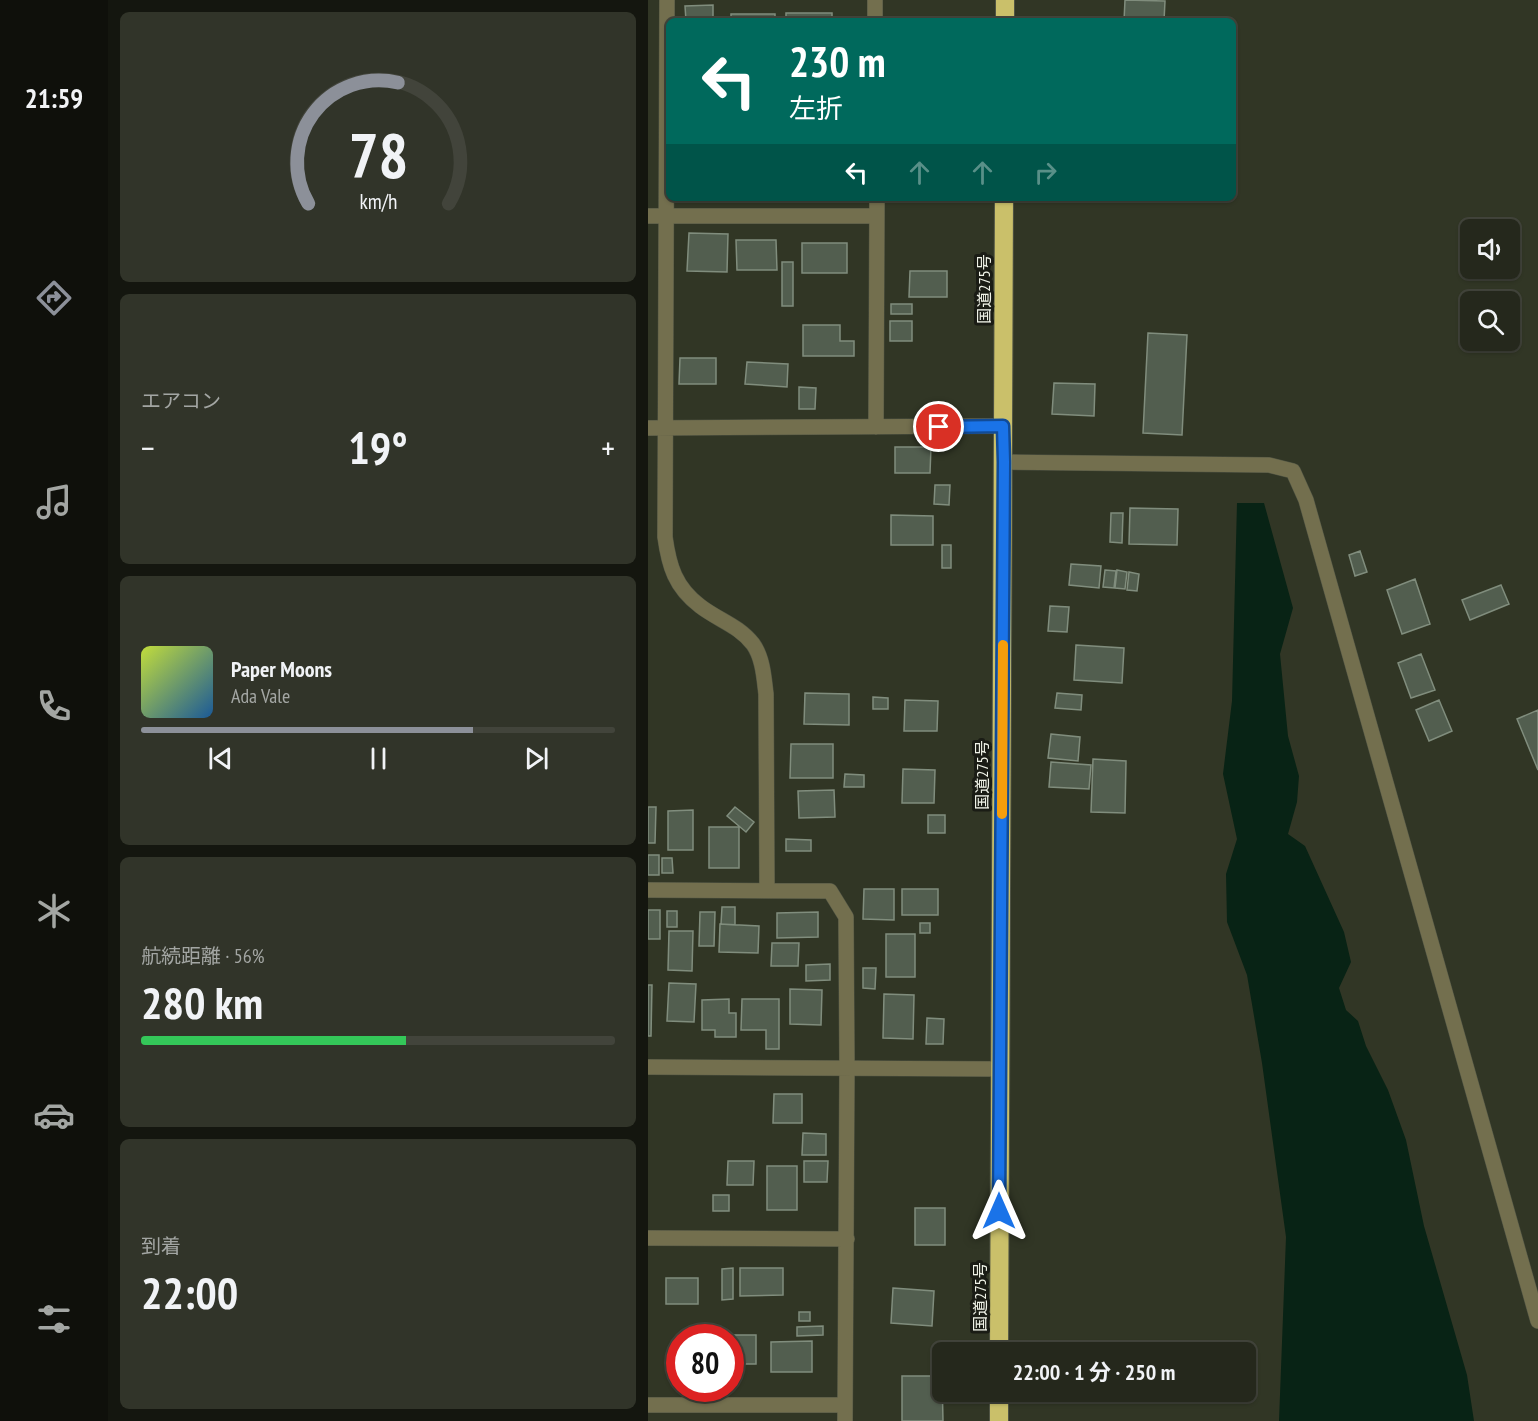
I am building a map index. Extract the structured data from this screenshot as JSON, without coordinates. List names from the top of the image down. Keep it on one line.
{"streets":{"highway":["国道275号"]},"page":{"tabs":"21:59","turn":["230 m","左折"],"tile":["エアコン",["航続距離 · 56%","280 km"],["到着","22:00"]],"heat":["−","19°","+"],"song":["Paper Moons","Ada Vale"],"limit":"80","trip":"22:00 · 1 分 · 250 m","gauge":["78","km/h"]}}
